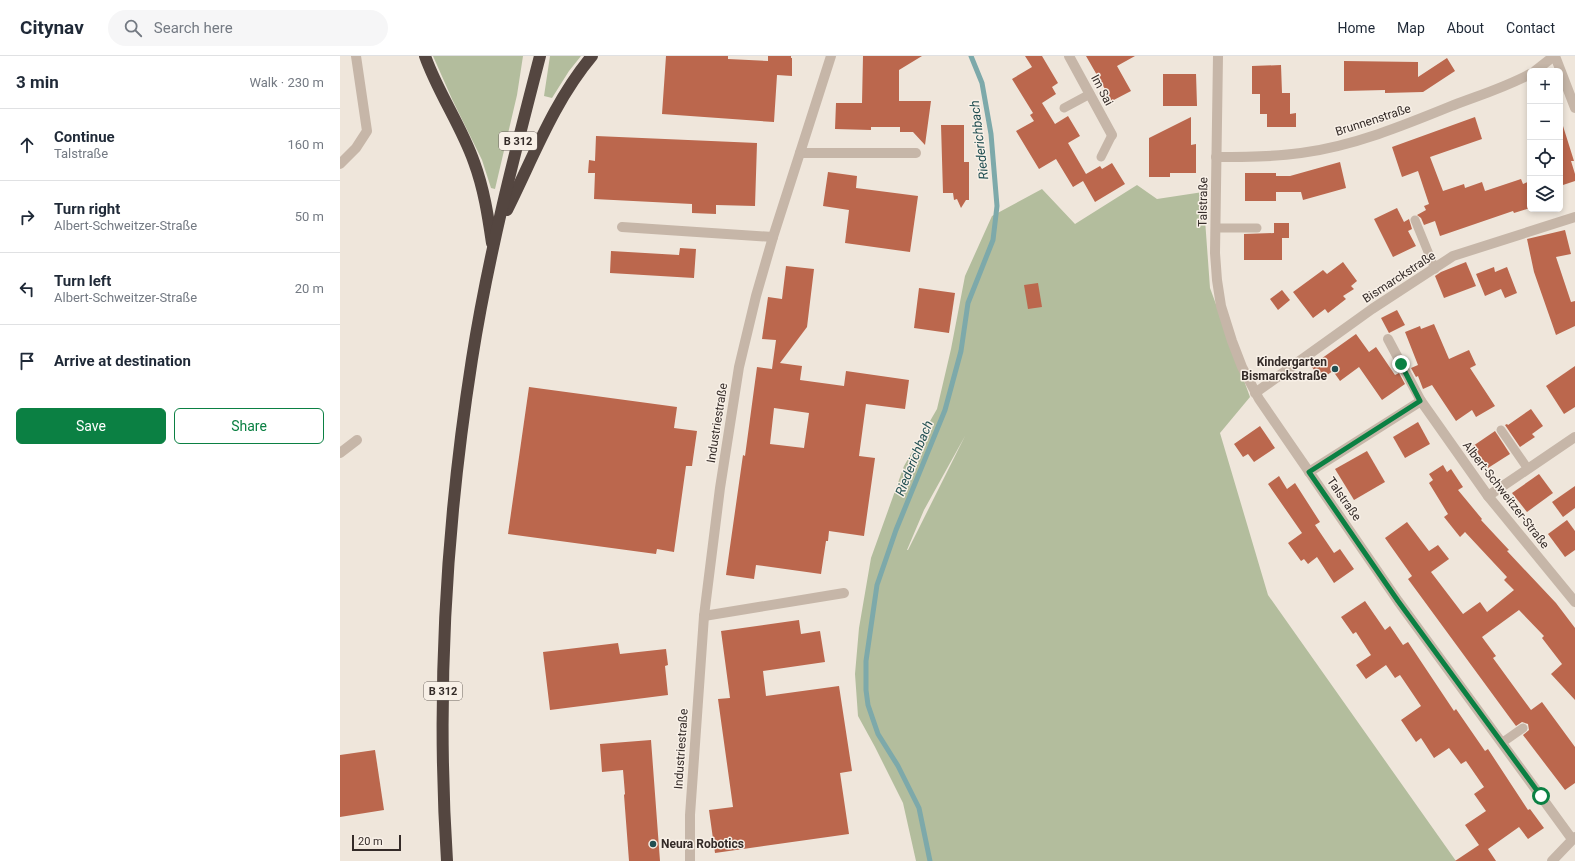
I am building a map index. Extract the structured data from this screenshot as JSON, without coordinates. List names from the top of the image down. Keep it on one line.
{"streets":{"highway":["B 312"],"street":["Im Sai","Brunnenstraße","Talstraße","Bismarckstraße","Industriestraße","Albert-Schweitzer-Straße"]},"crossings":[["Brunnenstraße","Talstraße"],["Talstraße","Bismarckstraße"]],"water":["Riederichbach"],"places":["Kindergarten Bismarckstraße","Neura Robotics"],"scale_bar":"20 m","page":{"header":"Citynav","search":"Search here","nav":["Home","Map","About","Contact"],"heading":["3 min","Walk · 230 m"],"map_buttons":["+","−"],"list":[["Continue","Talstraße","160 m"],["Turn right","Albert-Schweitzer-Straße","50 m"],["Turn left","Albert-Schweitzer-Straße","20 m"],"Arrive at destination"],"buttons":["Save","Share"],"scale":"20 m"}}
